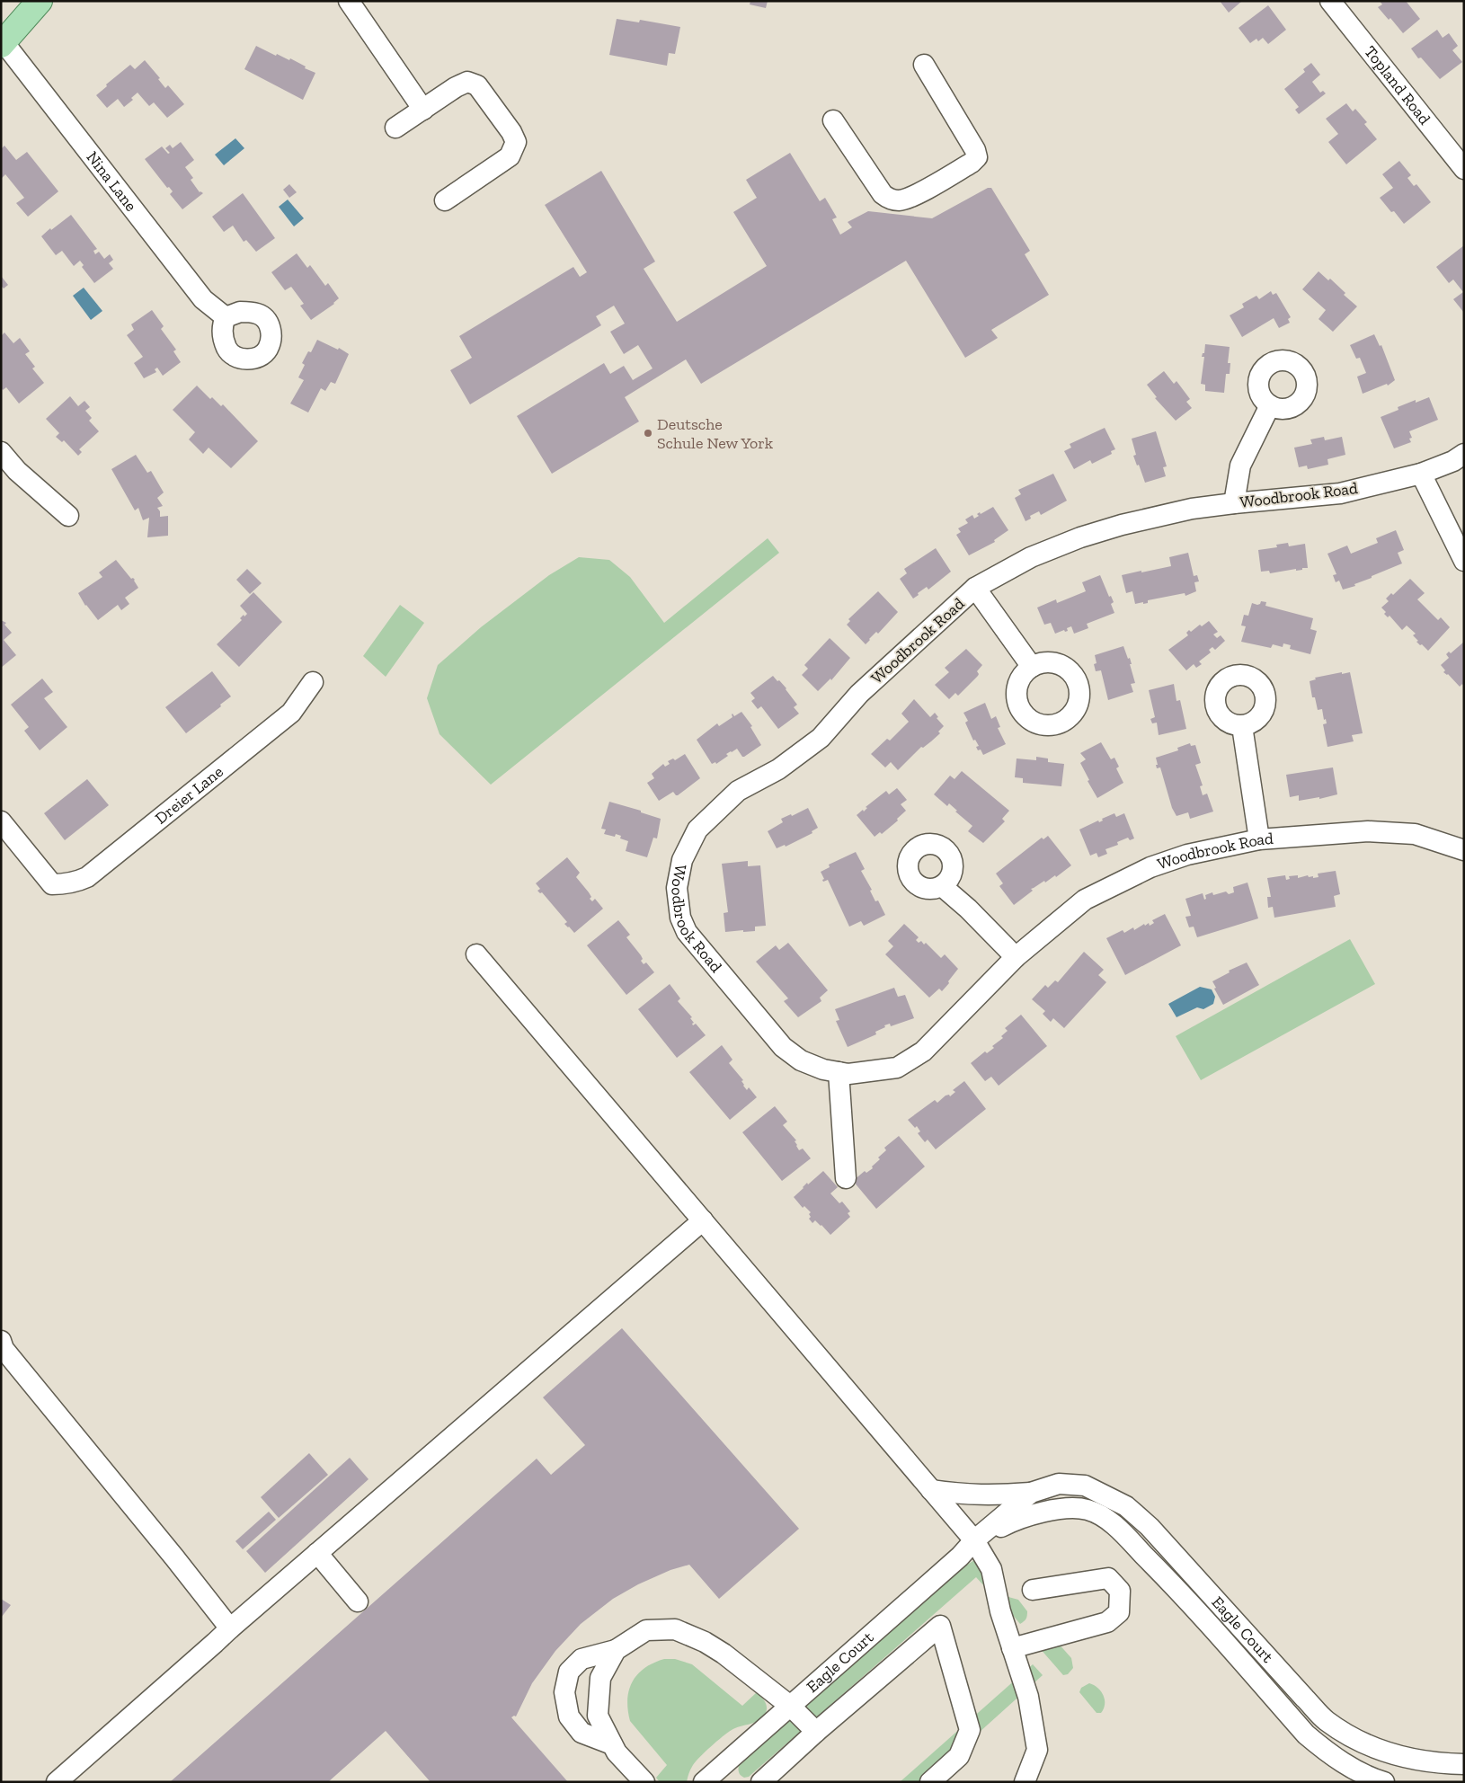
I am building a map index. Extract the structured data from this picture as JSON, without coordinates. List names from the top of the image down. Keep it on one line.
{"streets":{"street":["Topland Road","Nina Lane","Woodbrook Road","Dreier Lane","Eagle Court"]},"places":["Deutsche Schule New York"]}
